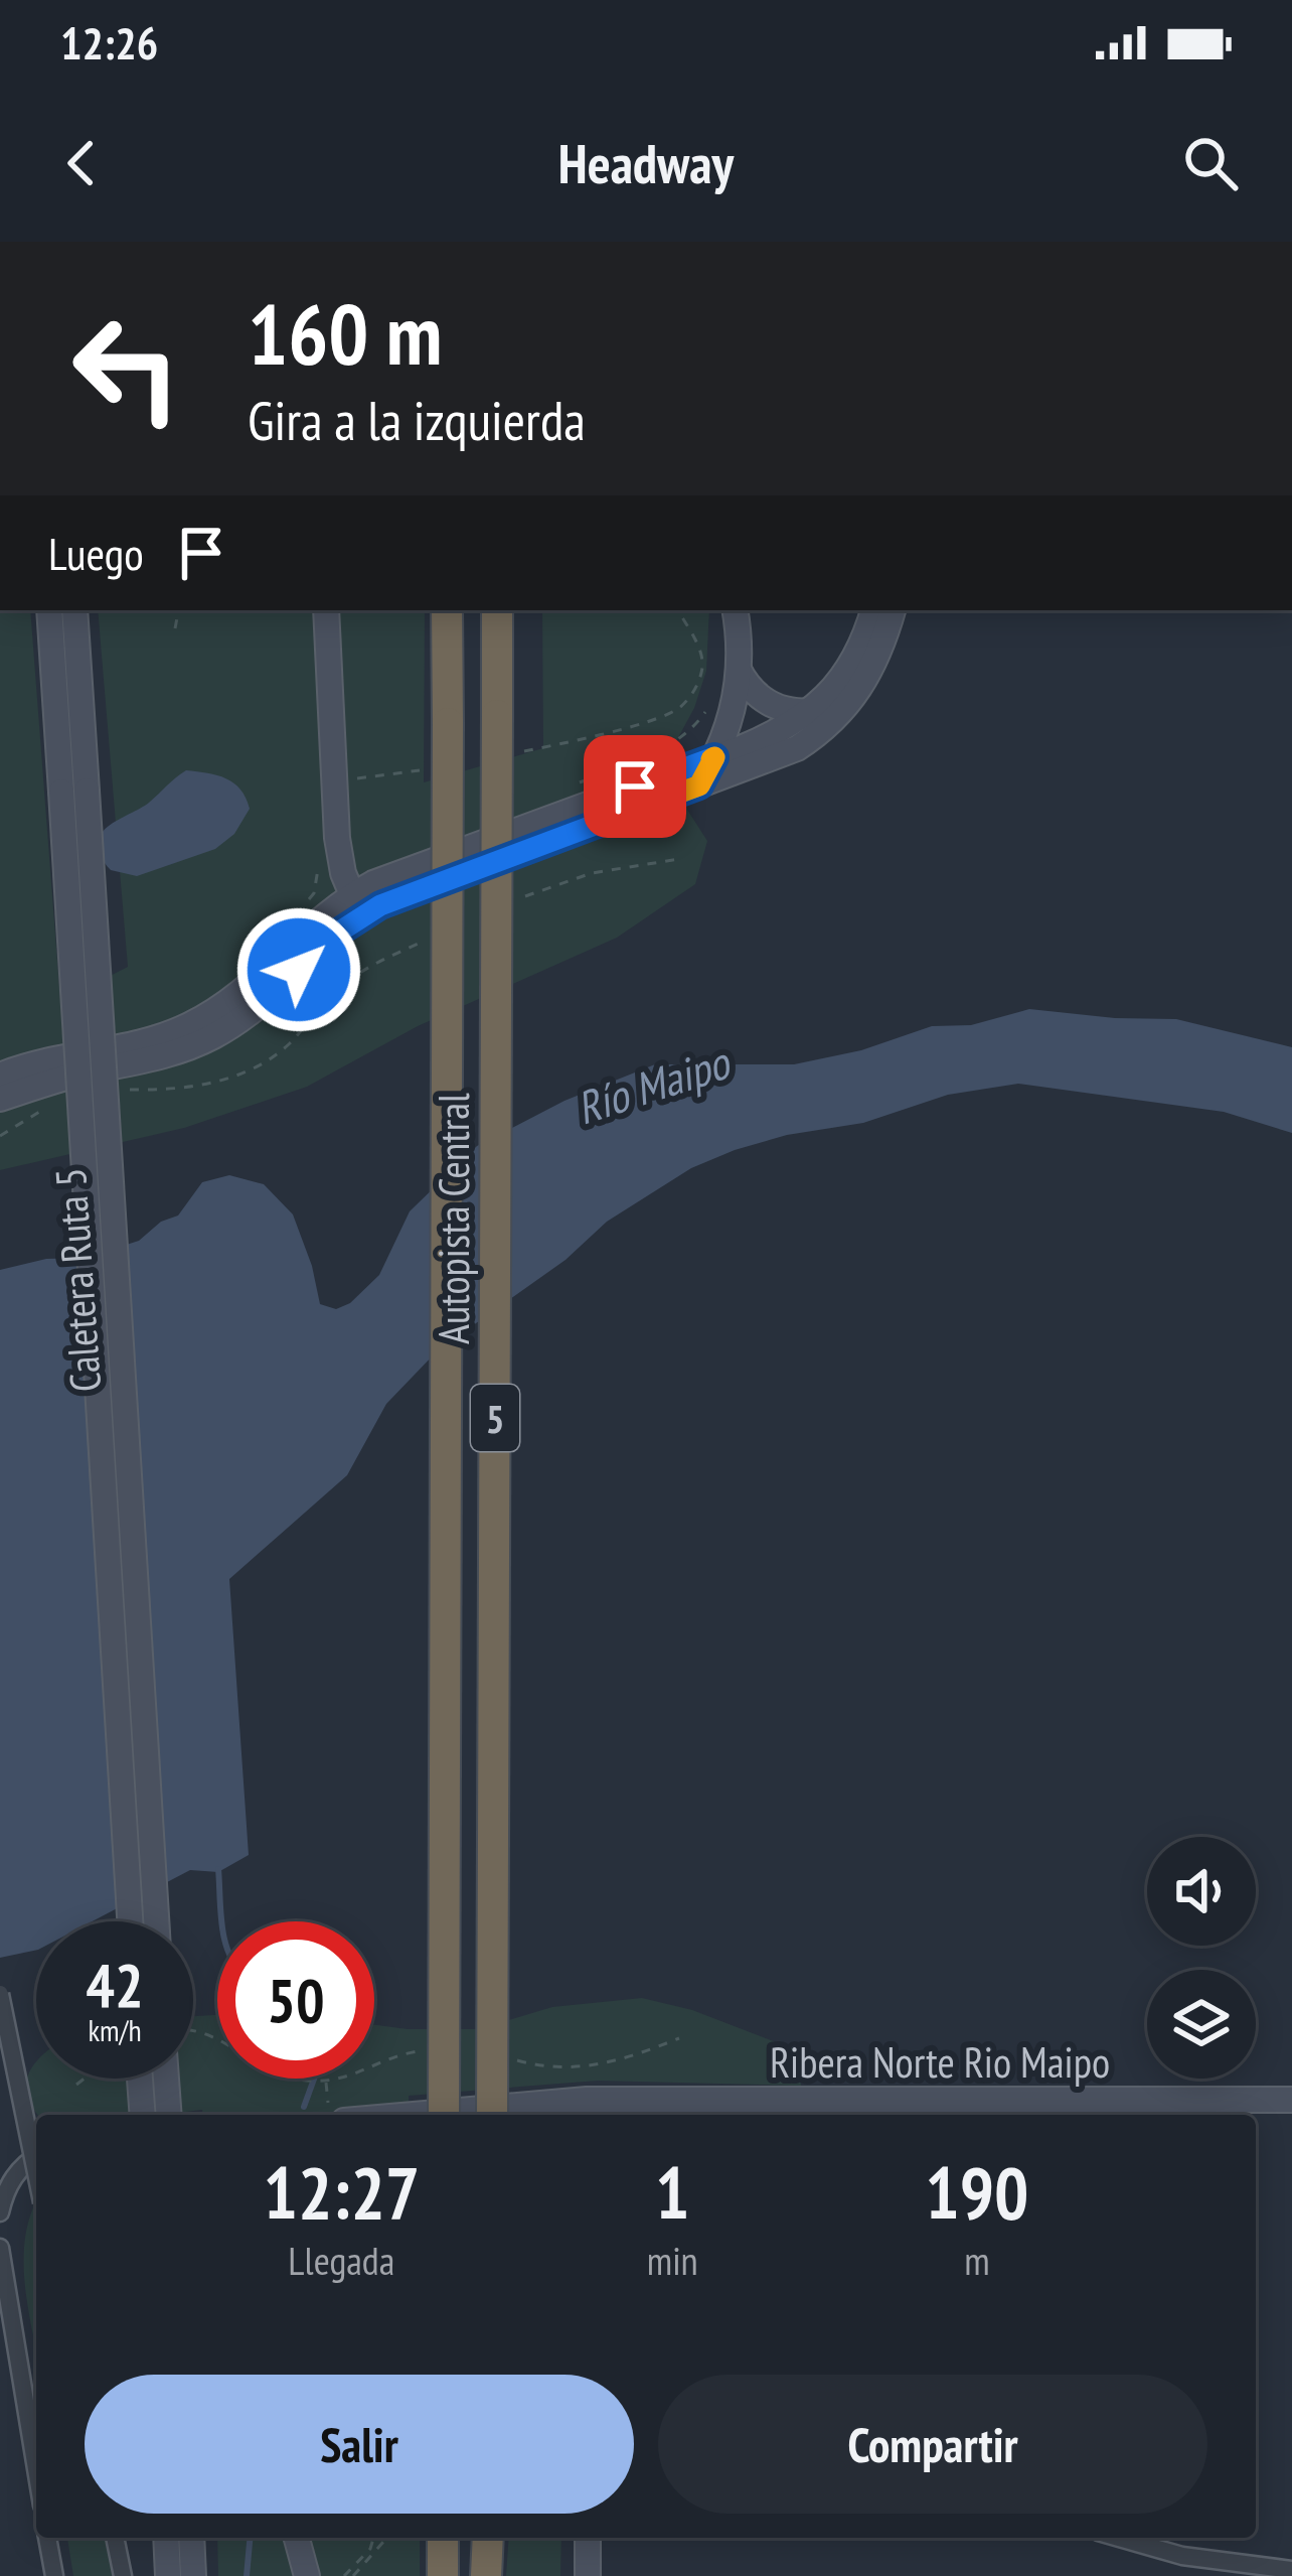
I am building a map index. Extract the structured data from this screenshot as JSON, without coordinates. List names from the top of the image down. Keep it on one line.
{"streets":{"highway":["Autopista Central","5"],"main road":["Caletera Ruta 5","Ribera Norte Rio Maipo"]},"water":["Río Maipo"],"page":{"status":"12:26","header":"Headway","turn":["160 m","Gira a la izquierda"],"then":"Luego","speed":"42 km/h","limit":"50","eta":["12:27","Llegada","1","min","190","m"],"buttons":["Salir","Compartir"]}}
